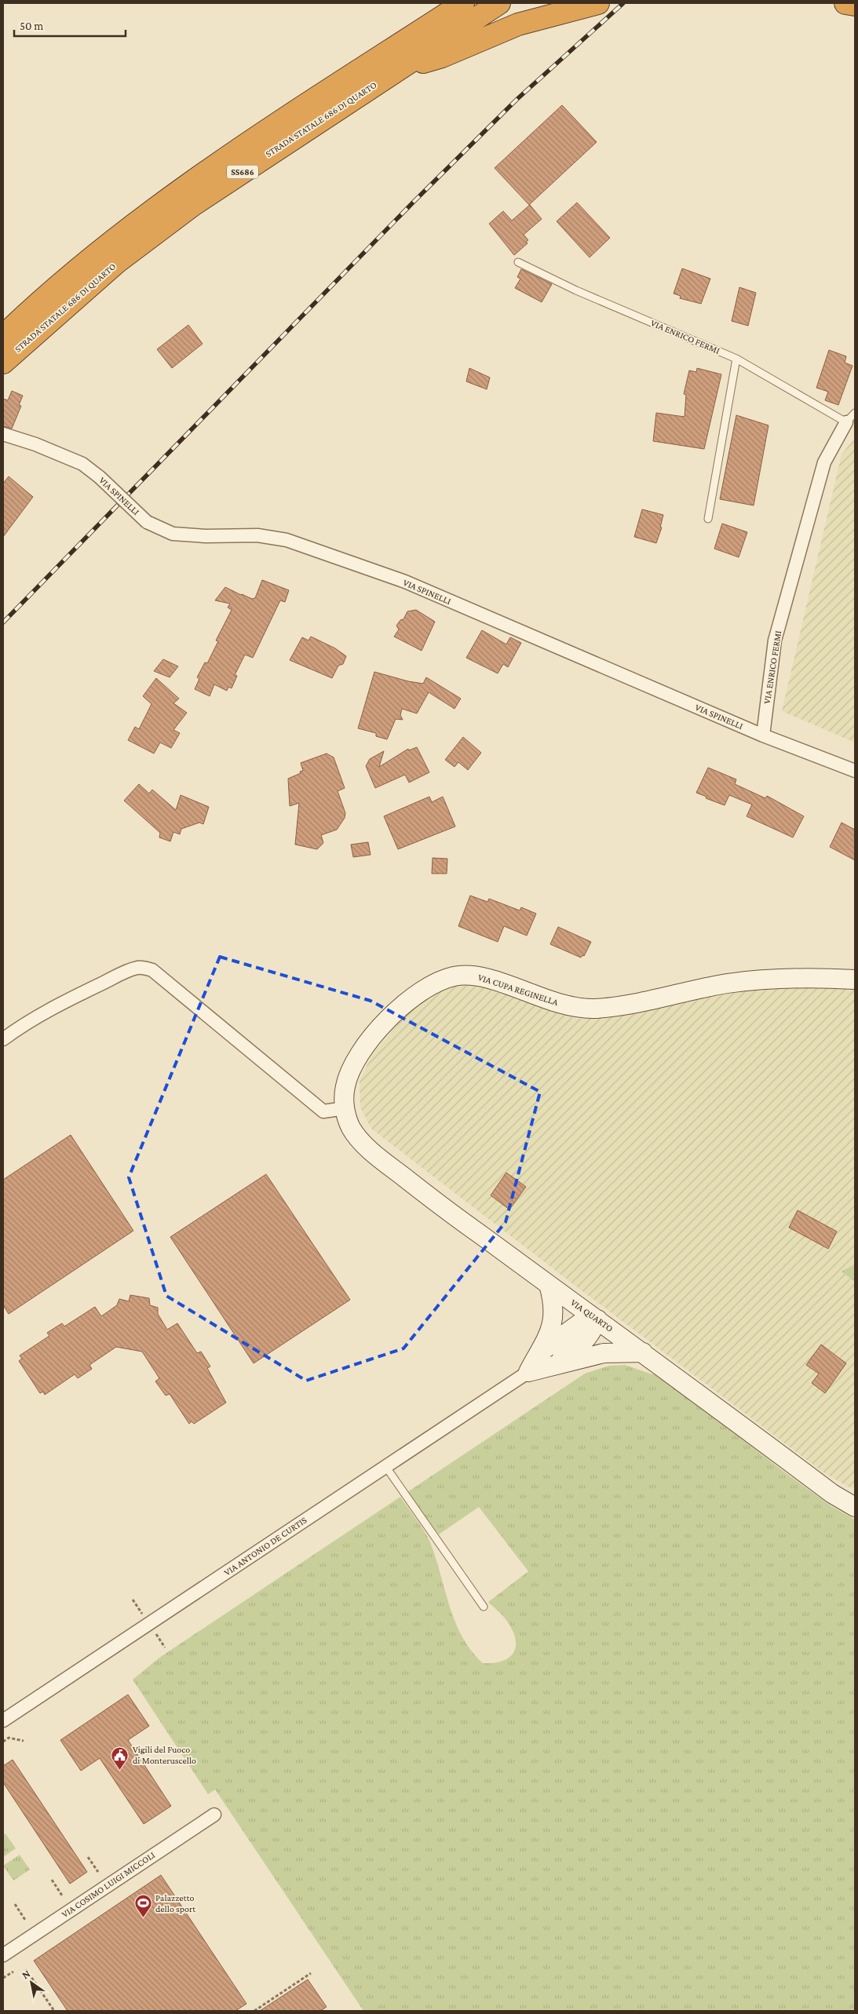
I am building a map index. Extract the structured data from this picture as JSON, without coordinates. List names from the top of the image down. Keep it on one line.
{"streets":{"highway":["STRADA STATALE 686 DI QUARTO","SS686"],"street":["VIA ENRICO FERMI","VIA SPINELLI","VIA CUPA REGINELLA","VIA QUARTO","VIA ANTONIO DE CURTIS","VIA COSIMO LUIGI MICCOLI"]},"crossings":[["VIA ENRICO FERMI","VIA SPINELLI"],["VIA CUPA REGINELLA","VIA QUARTO"]],"places":{"public building":["Vigili del Fuoco di Monteruscello"],"sports":["Palazzetto dello sport"]},"scale_bar":"50 m","north":"top left"}
